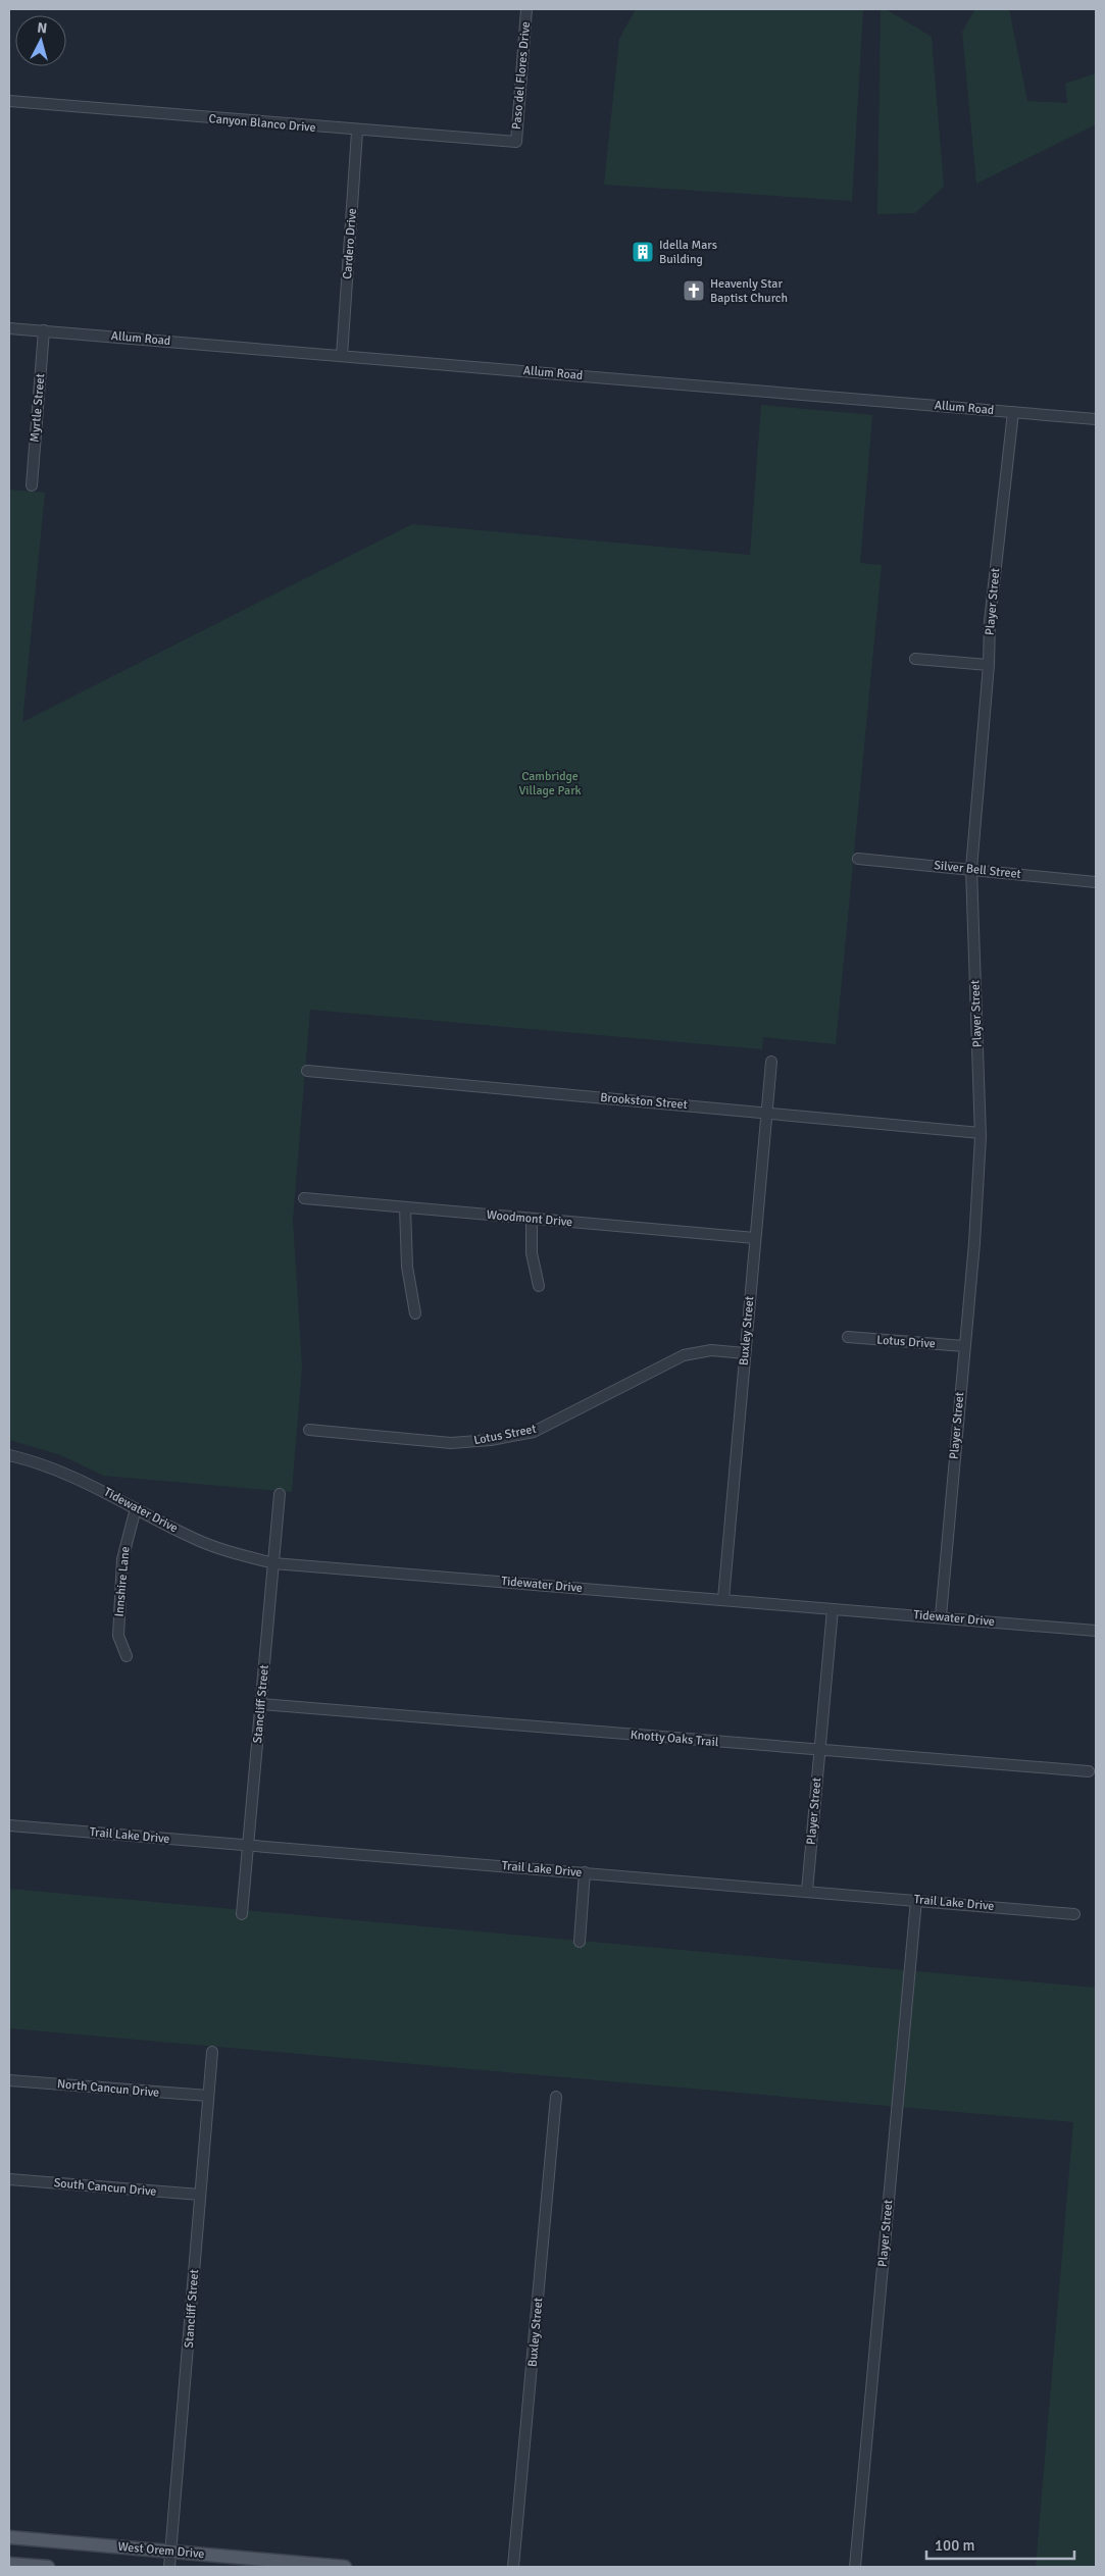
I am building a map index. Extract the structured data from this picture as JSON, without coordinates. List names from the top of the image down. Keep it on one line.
{"streets":{"main road":["West Orem Drive"],"street":["Paso del Flores Drive","Canyon Blanco Drive","Cardero Drive","Allum Road","Myrtle Street","Player Street","Silver Bell Street","Brookston Street","Woodmont Drive","Buxley Street","Lotus Drive","Lotus Street","Tidewater Drive","Innshire Lane","Stancliff Street","Knotty Oaks Trail","Trail Lake Drive","North Cancun Drive","South Cancun Drive"]},"crossings":[["Paso del Flores Drive","Canyon Blanco Drive"],["Canyon Blanco Drive","Cardero Drive"],["Cardero Drive","Allum Road"],["Allum Road","Myrtle Street"],["Allum Road","Player Street"],["Player Street","Silver Bell Street"],["Player Street","Brookston Street"],["Player Street","Lotus Drive"],["Player Street","Tidewater Drive"],["Player Street","Knotty Oaks Trail"],["Player Street","Trail Lake Drive"],["Brookston Street","Buxley Street"],["Woodmont Drive","Buxley Street"],["Buxley Street","Lotus Street"],["Buxley Street","Tidewater Drive"],["Tidewater Drive","Innshire Lane"],["Tidewater Drive","Stancliff Street"],["Stancliff Street","Knotty Oaks Trail"],["Stancliff Street","Trail Lake Drive"],["Stancliff Street","North Cancun Drive"],["Stancliff Street","South Cancun Drive"],["Stancliff Street","West Orem Drive"]],"parks":["Cambridge Village Park"],"places":{"building":["Idella Mars Building"],"church":["Heavenly Star Baptist Church"]},"scale_bar":"100 m","north":"top"}
